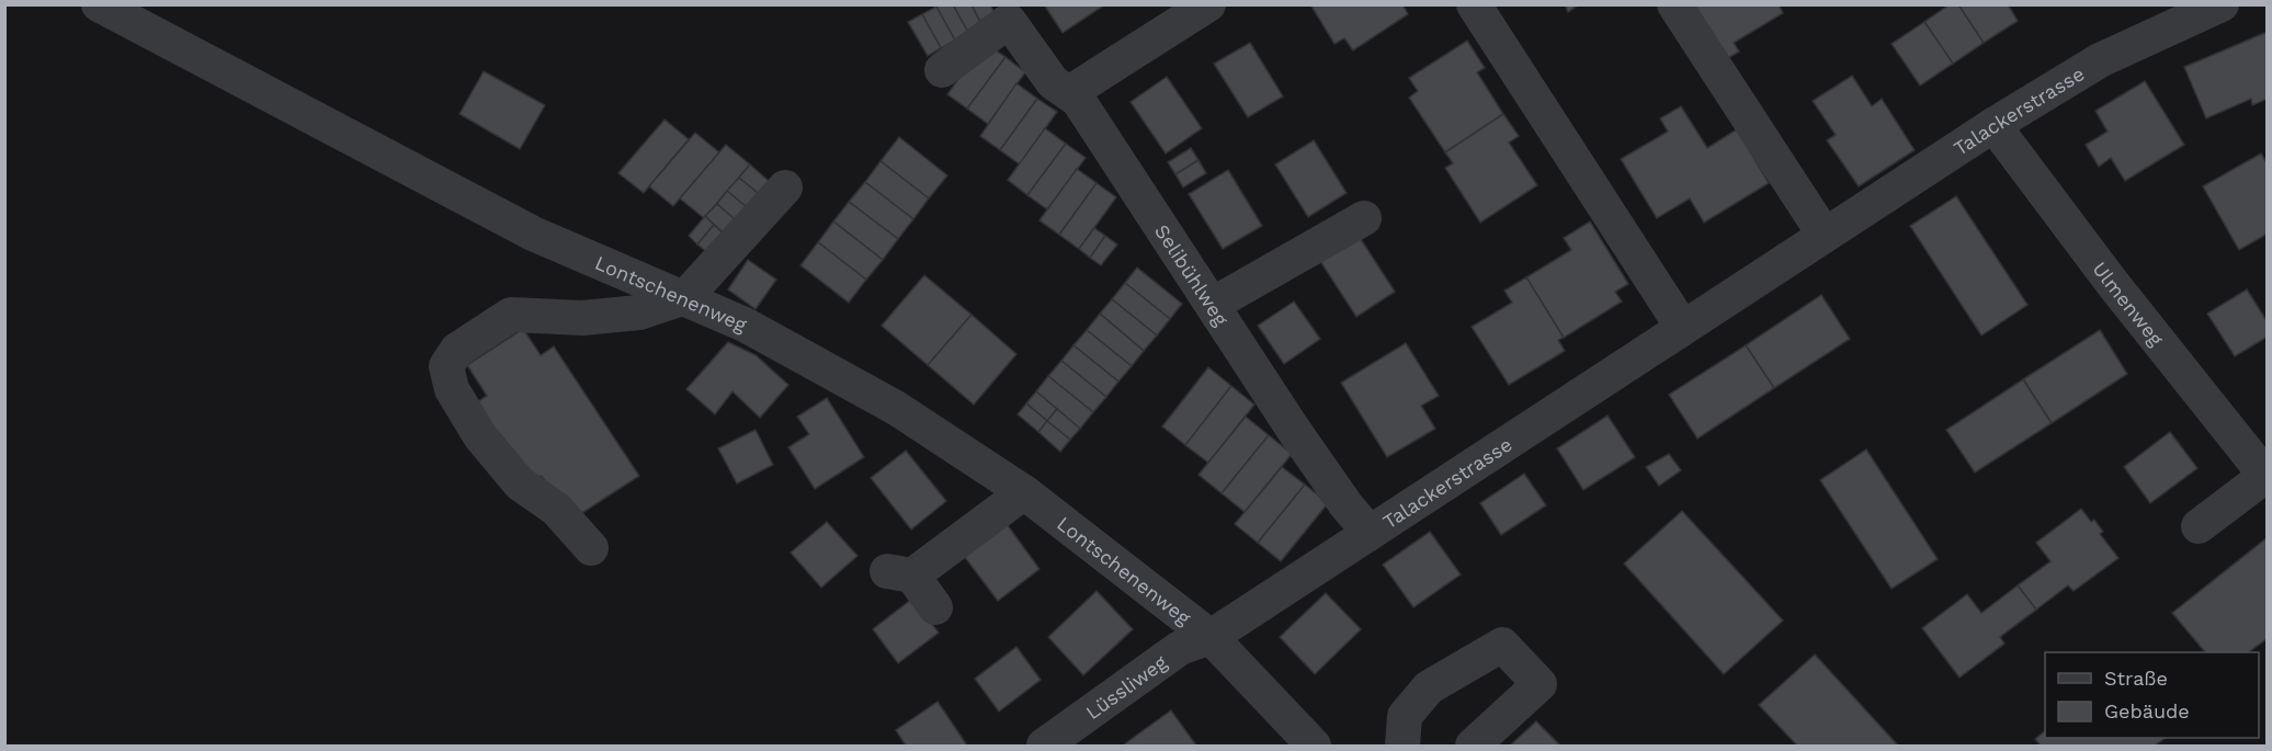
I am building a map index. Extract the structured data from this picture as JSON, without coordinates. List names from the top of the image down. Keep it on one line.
{"streets":{"street":["Talackerstrasse","Selibühlweg","Lontschenenweg","Ulmenweg","Lüssliweg"]},"crossings":[["Talackerstrasse","Selibühlweg"],["Talackerstrasse","Lontschenenweg"],["Talackerstrasse","Ulmenweg"],["Talackerstrasse","Lüssliweg"],["Lontschenenweg","Lüssliweg"]],"legend":["Straße","Gebäude"]}
